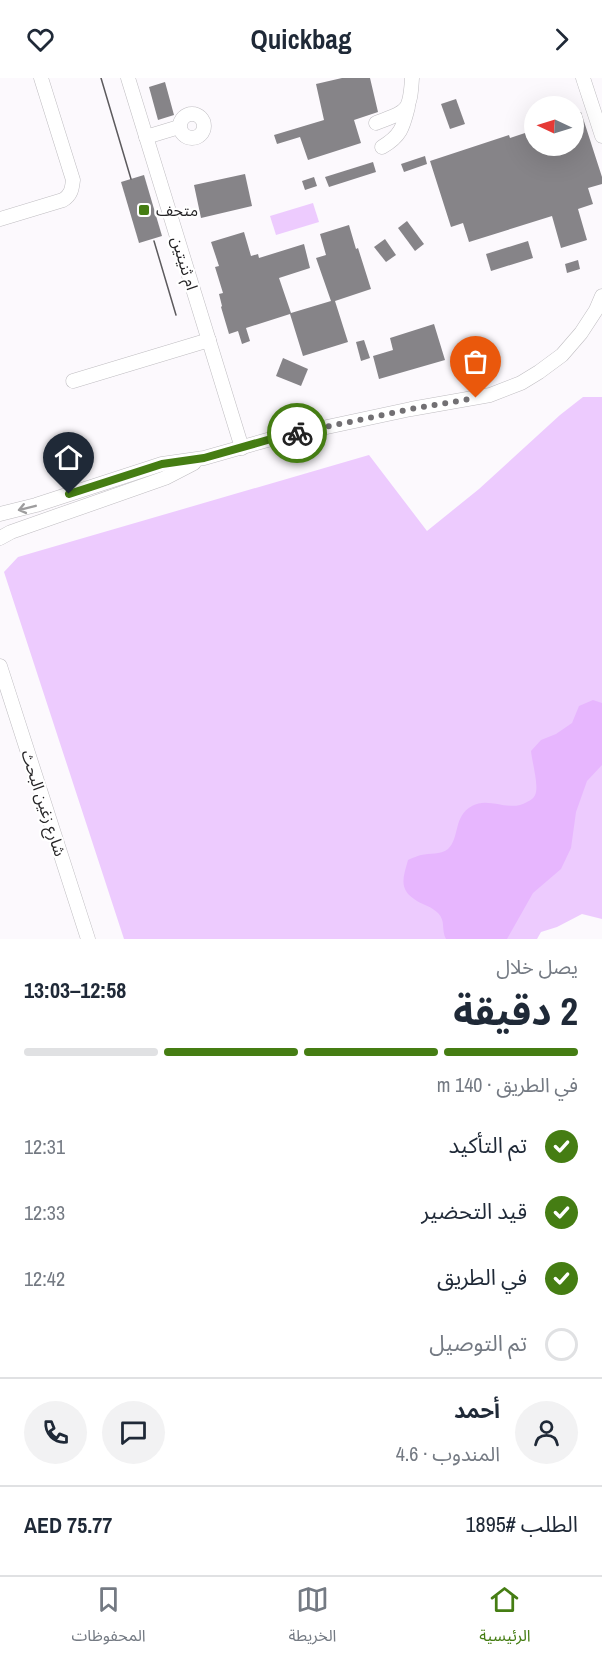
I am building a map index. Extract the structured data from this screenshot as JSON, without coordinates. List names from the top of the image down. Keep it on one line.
{"streets":{"street":["ام ثنيتين","شارع زغين البحث"]},"places":{"transit":["متحف"]},"north":"left","page":{"header":"Quickbag","heading":["2 دقيقة","يصل خلال","12:58–13:03"],"panel":["أحمد","المندوب · 4.6","الطلب #1895","AED 75.77"],"bar":"في الطريق · 140 m","list":[["تم التأكيد","12:31"],["قيد التحضير","12:33"],["في الطريق","12:42"],"تم التوصيل"],"tabs":["الرئيسية","الخريطة","المحفوظات"]}}
